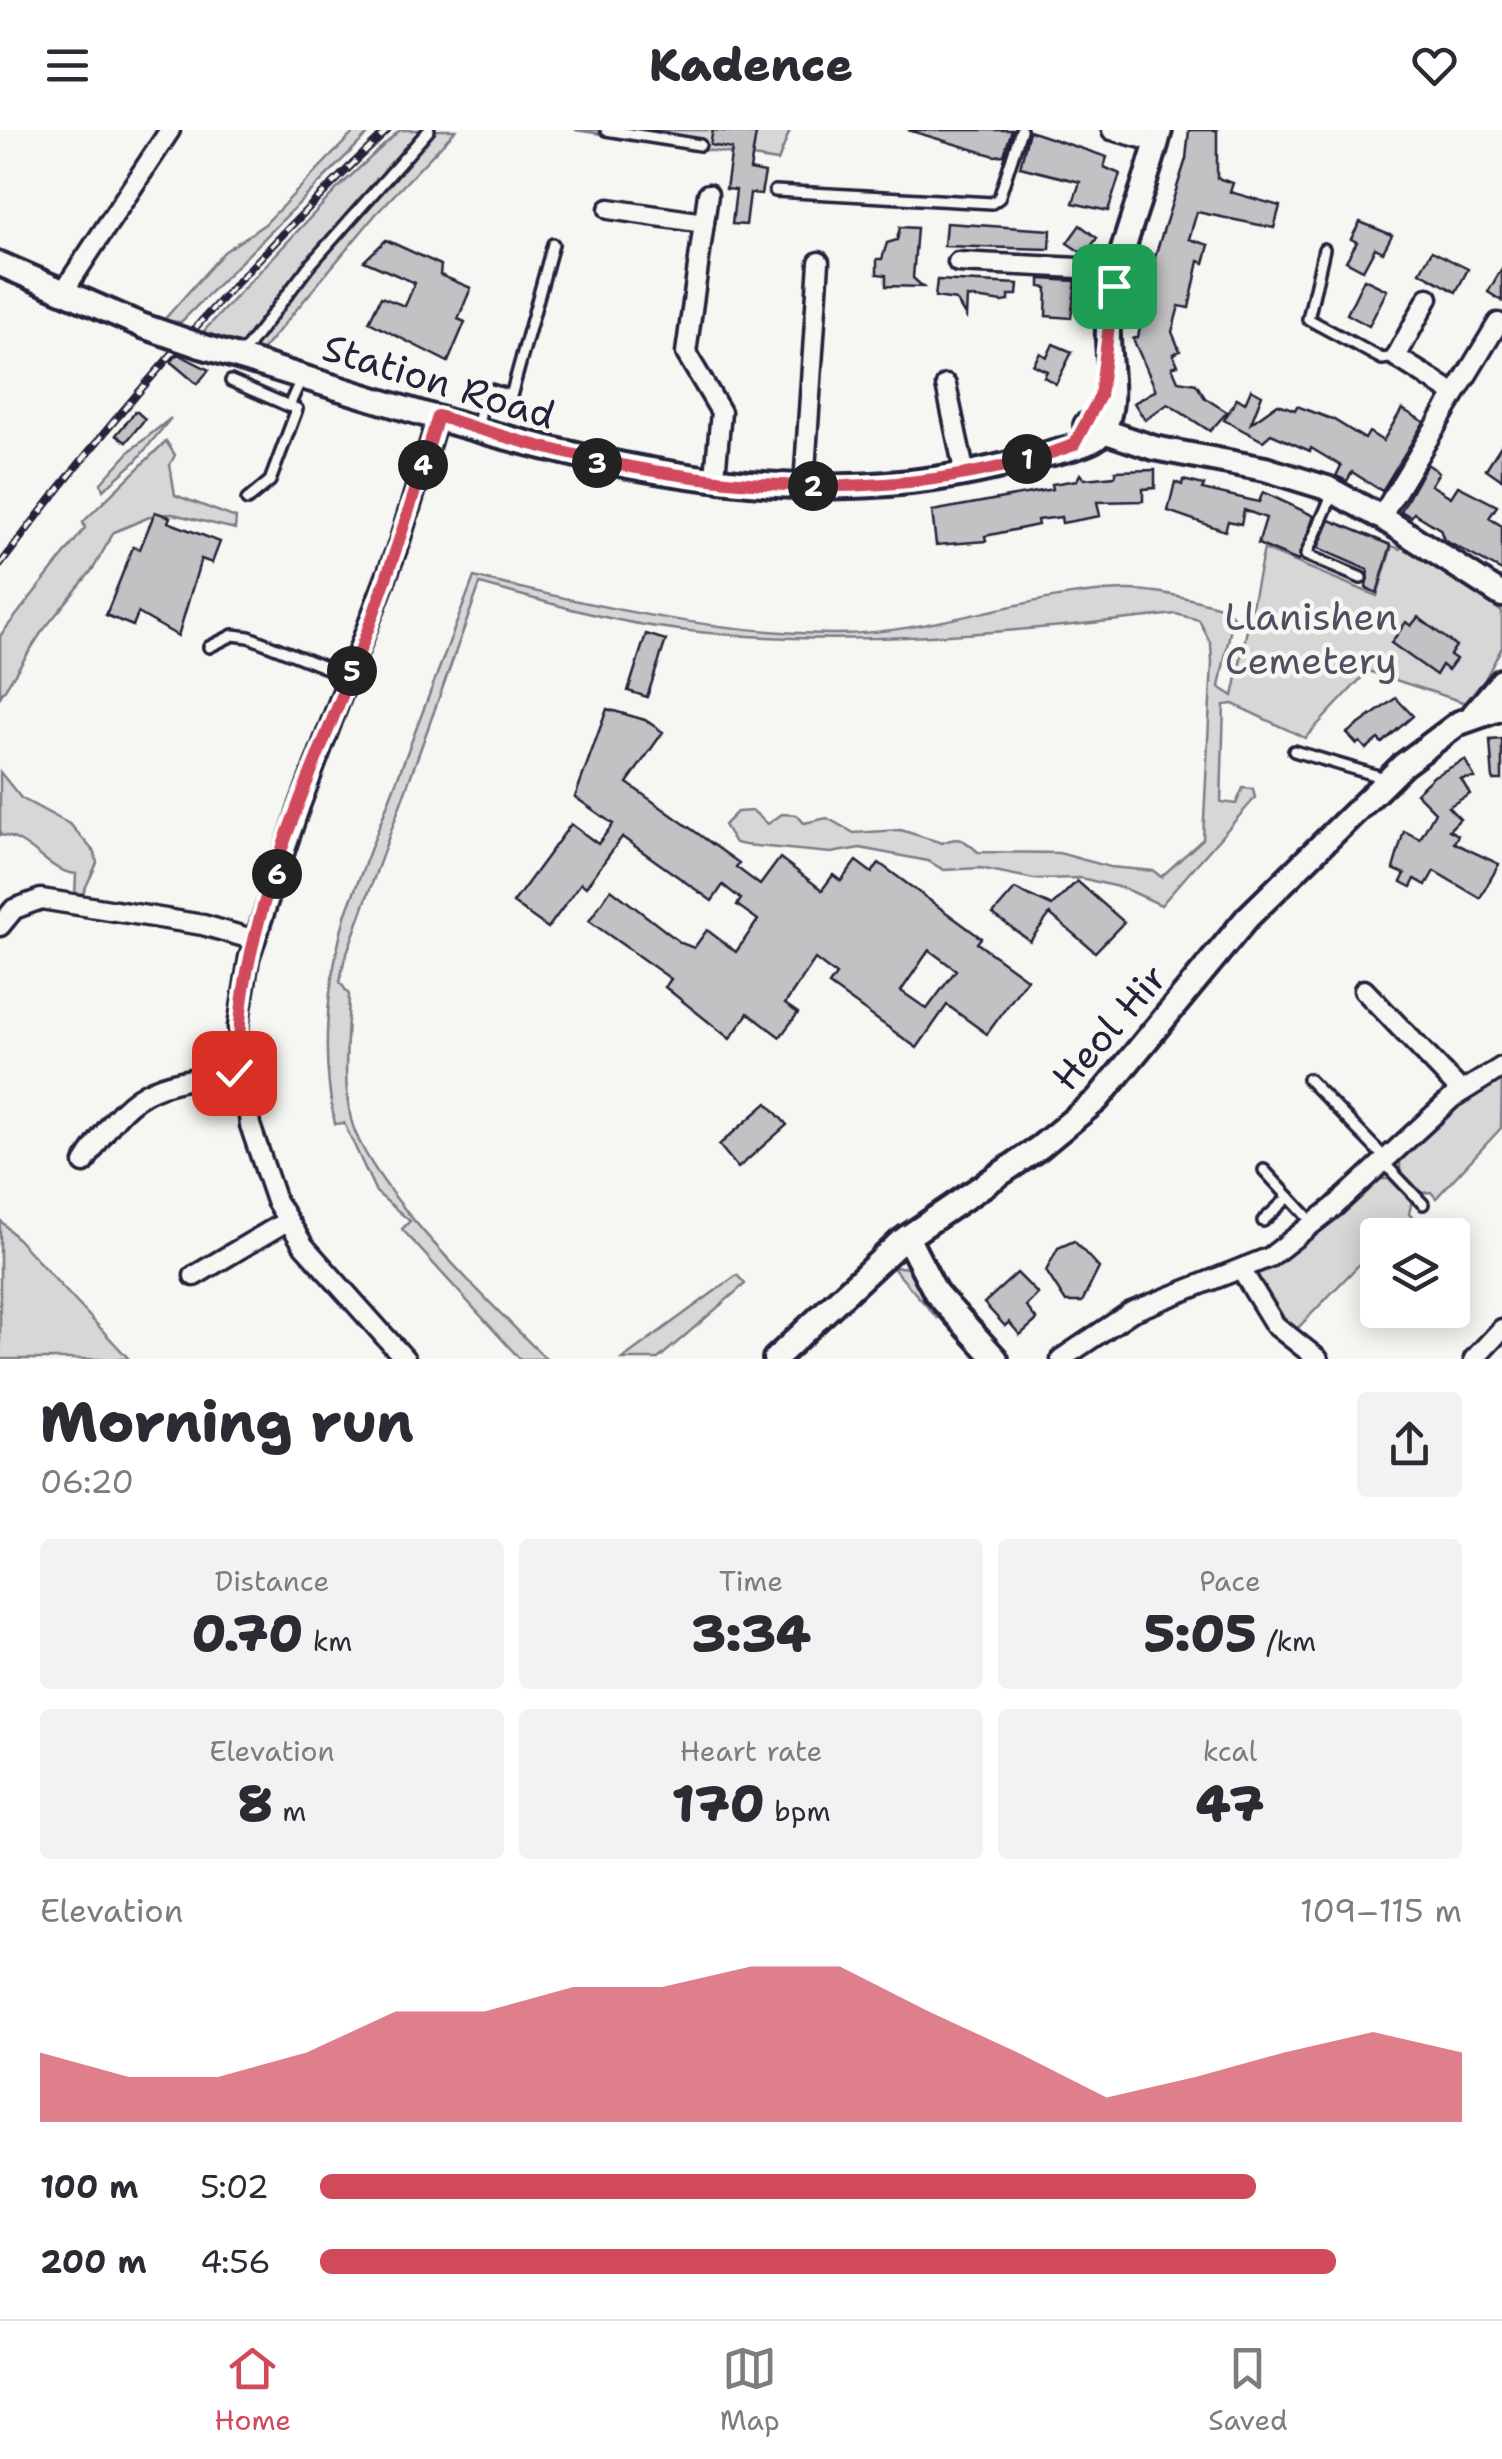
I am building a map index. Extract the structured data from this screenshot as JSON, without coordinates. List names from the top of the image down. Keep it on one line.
{"streets":{"main road":["Station Road","Heol Hir"]},"parks":["Llanishen Cemetery"],"page":{"header":"Kadence","pins":["1","3","4","2","5","6"],"heading":["Morning run","06:20"],"stats":[["Distance","0.70 km"],["Time","3:34"],["Pace","5:05 /km"],["Elevation","8 m"],["Heart rate","170 bpm"],["kcal","47"]],"chart":["Elevation","109–115 m"],"list":[{"name":"100 m","note":"5:02"},{"name":"200 m","note":"4:56"}],"tabs":["Home","Map","Saved"]}}
